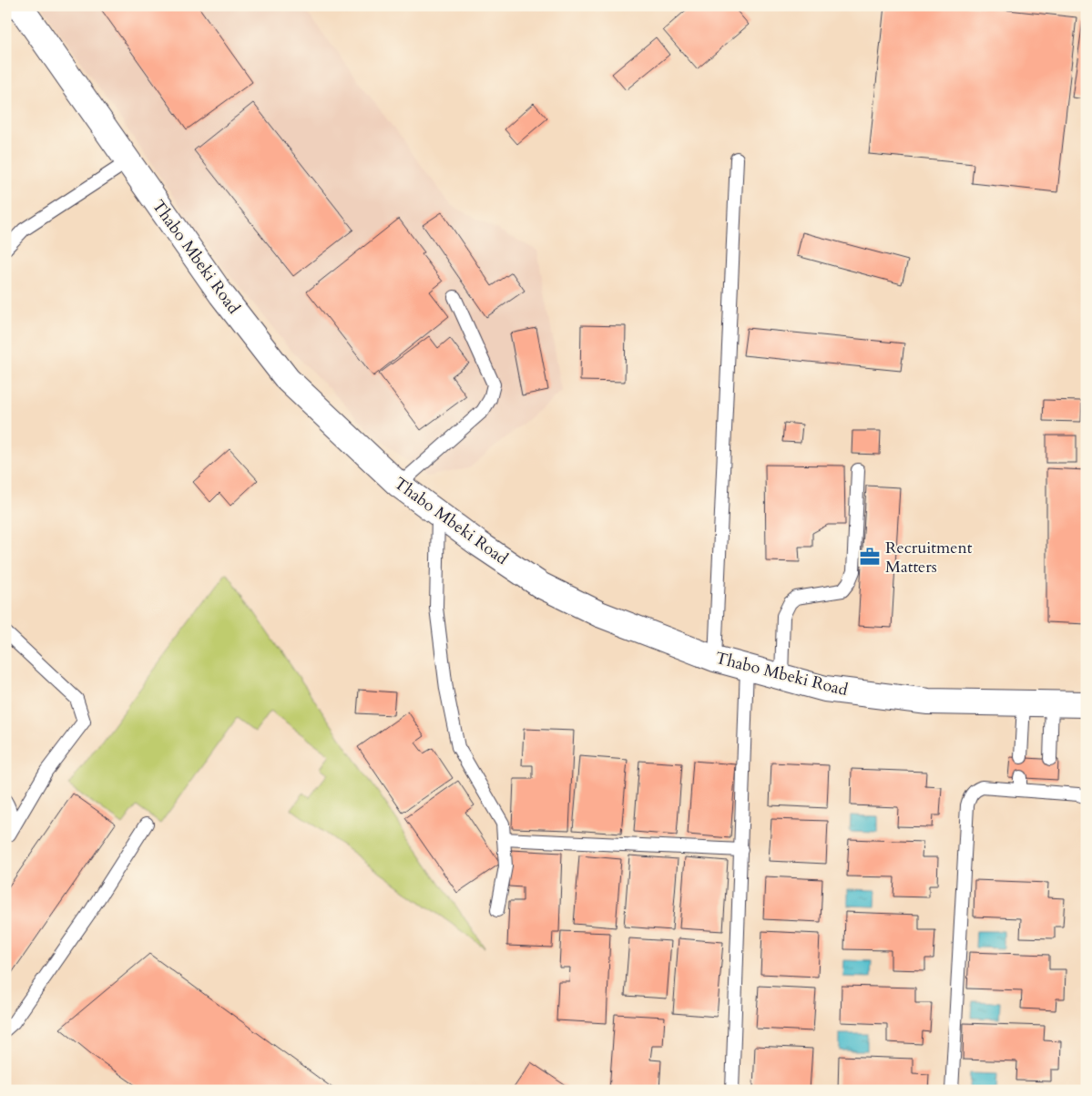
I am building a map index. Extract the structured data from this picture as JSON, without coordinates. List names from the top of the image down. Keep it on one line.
{"streets":{"main road":["Thabo Mbeki Road"]},"places":{"office":["Recruitment Matters"]}}
